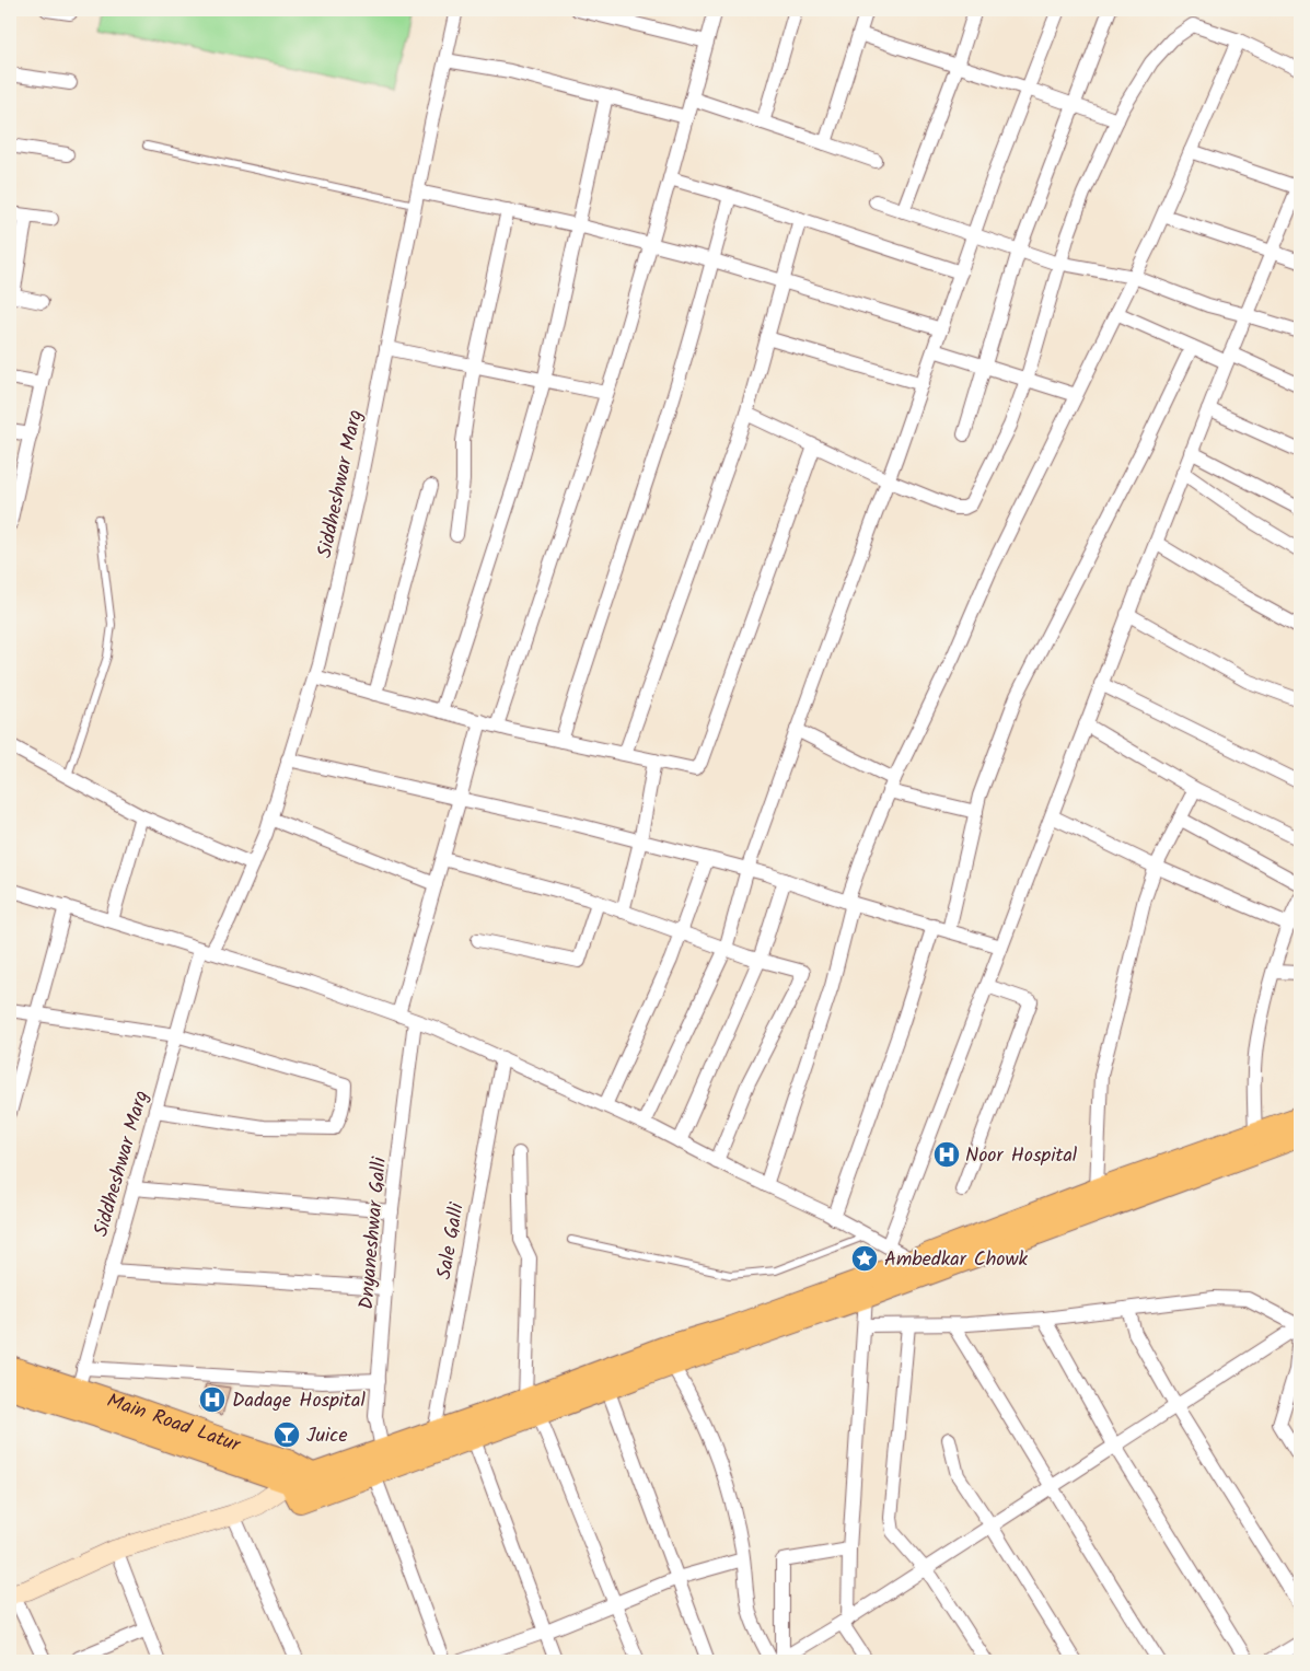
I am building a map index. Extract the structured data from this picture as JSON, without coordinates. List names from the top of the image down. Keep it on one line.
{"streets":{"main road":["Main Road Latur"],"street":["Siddheshwar Marg","Dnyaneshwar Galli","Sale Galli"]},"crossings":[["Siddheshwar Marg","Main Road Latur"]],"places":{"hospital":["Noor Hospital","Dadage Hospital"],"place":["Ambedkar Chowk"],"bar":["Juice"]}}
